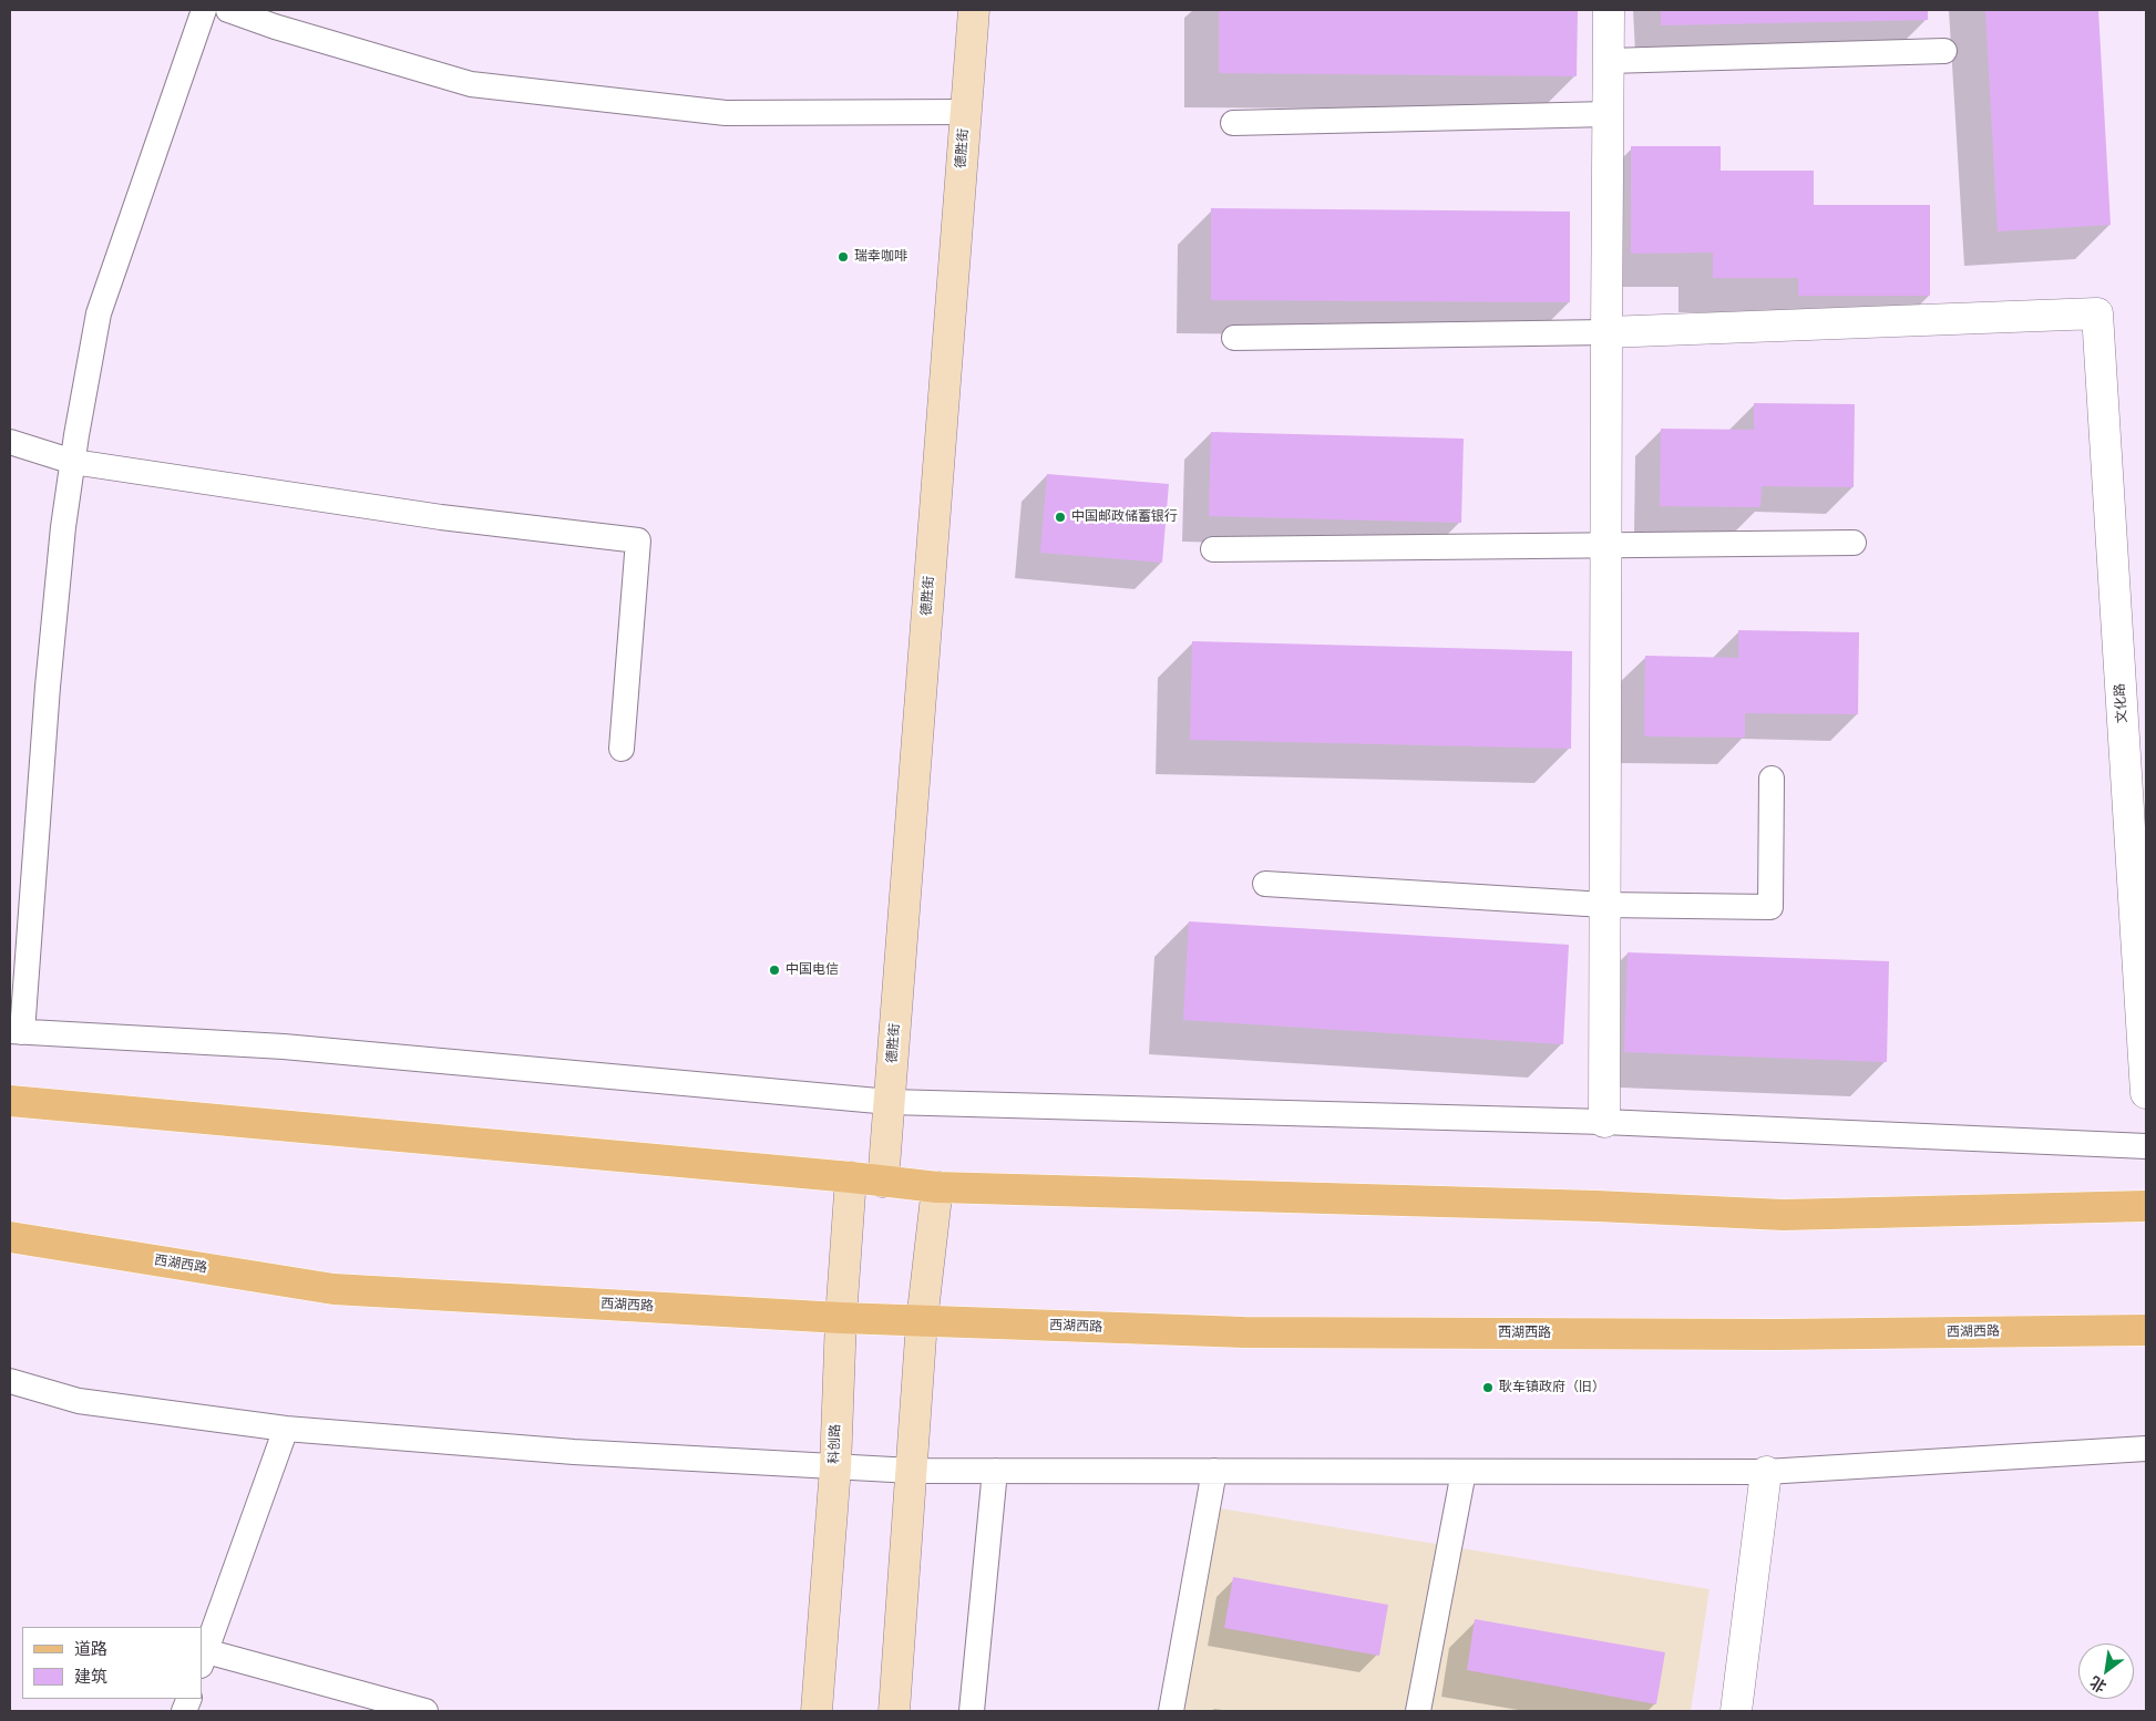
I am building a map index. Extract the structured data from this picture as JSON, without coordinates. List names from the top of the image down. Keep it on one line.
{"streets":{"main road":["西湖西路"],"street":["德胜街","文化路","科创路"]},"crossings":[["西湖西路","科创路"]],"places":["瑞幸咖啡","中国邮政储蓄银行","中国电信","耿车镇政府（旧）"],"legend":["道路","建筑"],"north":"bottom left"}
